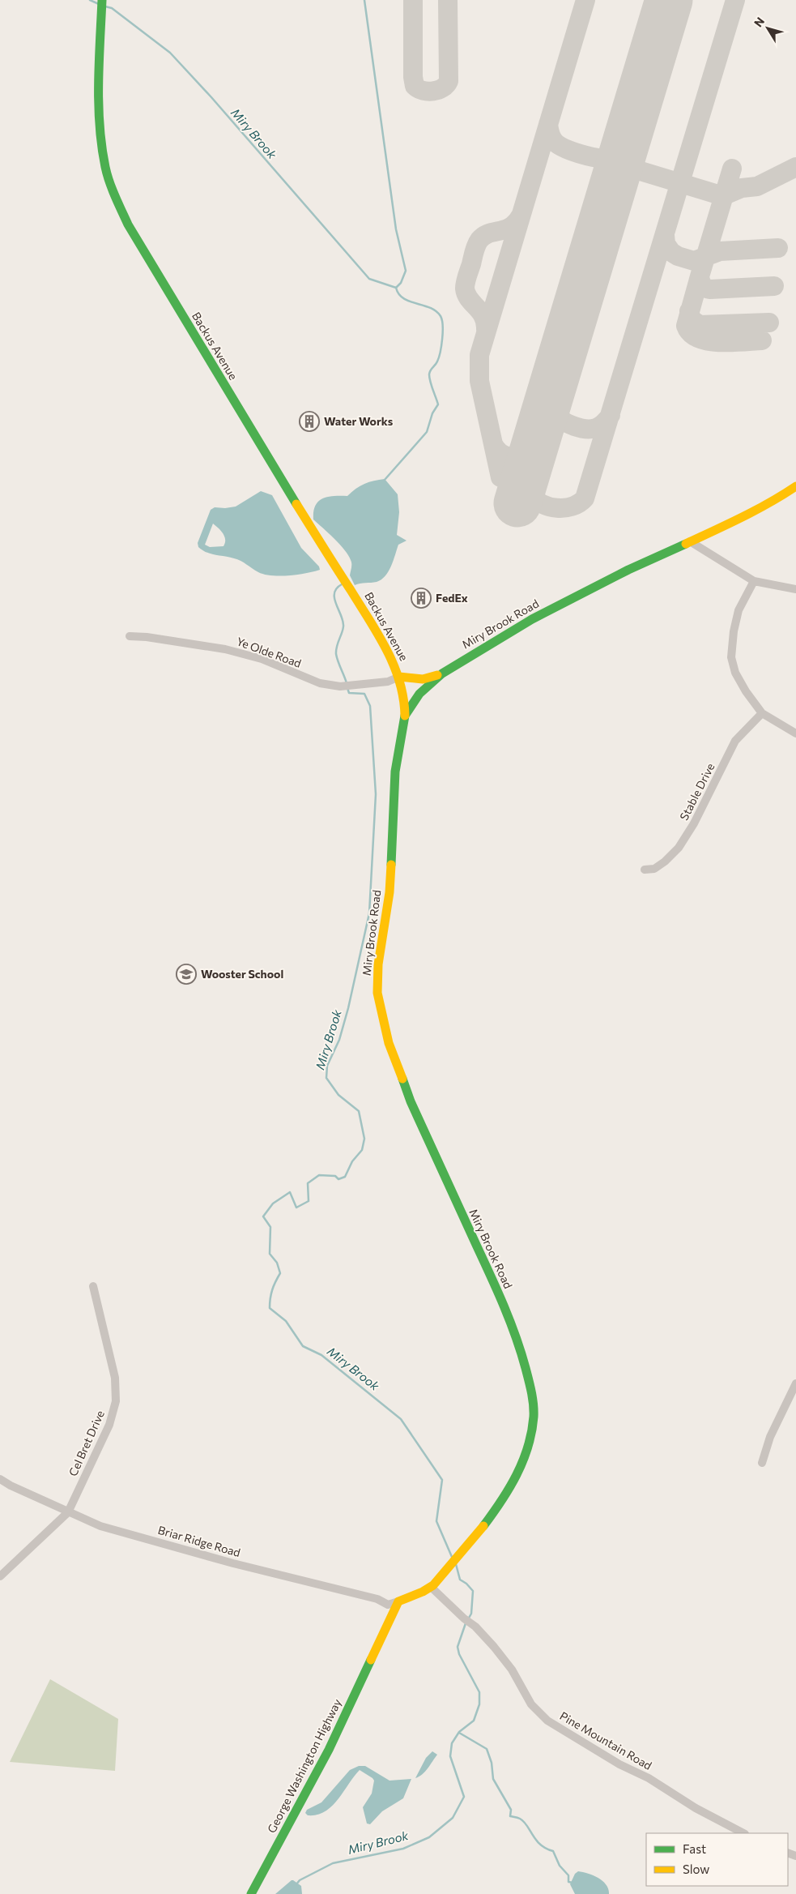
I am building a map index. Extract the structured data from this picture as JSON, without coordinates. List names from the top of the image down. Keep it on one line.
{"streets":{"main road":["Backus Avenue","Miry Brook Road","George Washington Highway"],"street":["Ye Olde Road","Stable Drive","Cel Bret Drive","Briar Ridge Road","Pine Mountain Road"]},"crossings":[["Backus Avenue","Miry Brook Road"],["Backus Avenue","Ye Olde Road"],["Miry Brook Road","Briar Ridge Road"],["Miry Brook Road","Pine Mountain Road"],["Miry Brook Road","George Washington Highway"],["Cel Bret Drive","Briar Ridge Road"],["Briar Ridge Road","George Washington Highway"]],"water":["Miry Brook"],"places":{"building":["Water Works","FedEx"],"school or university":["Wooster School"]},"legend":["Fast","Slow"],"north":"top left"}
